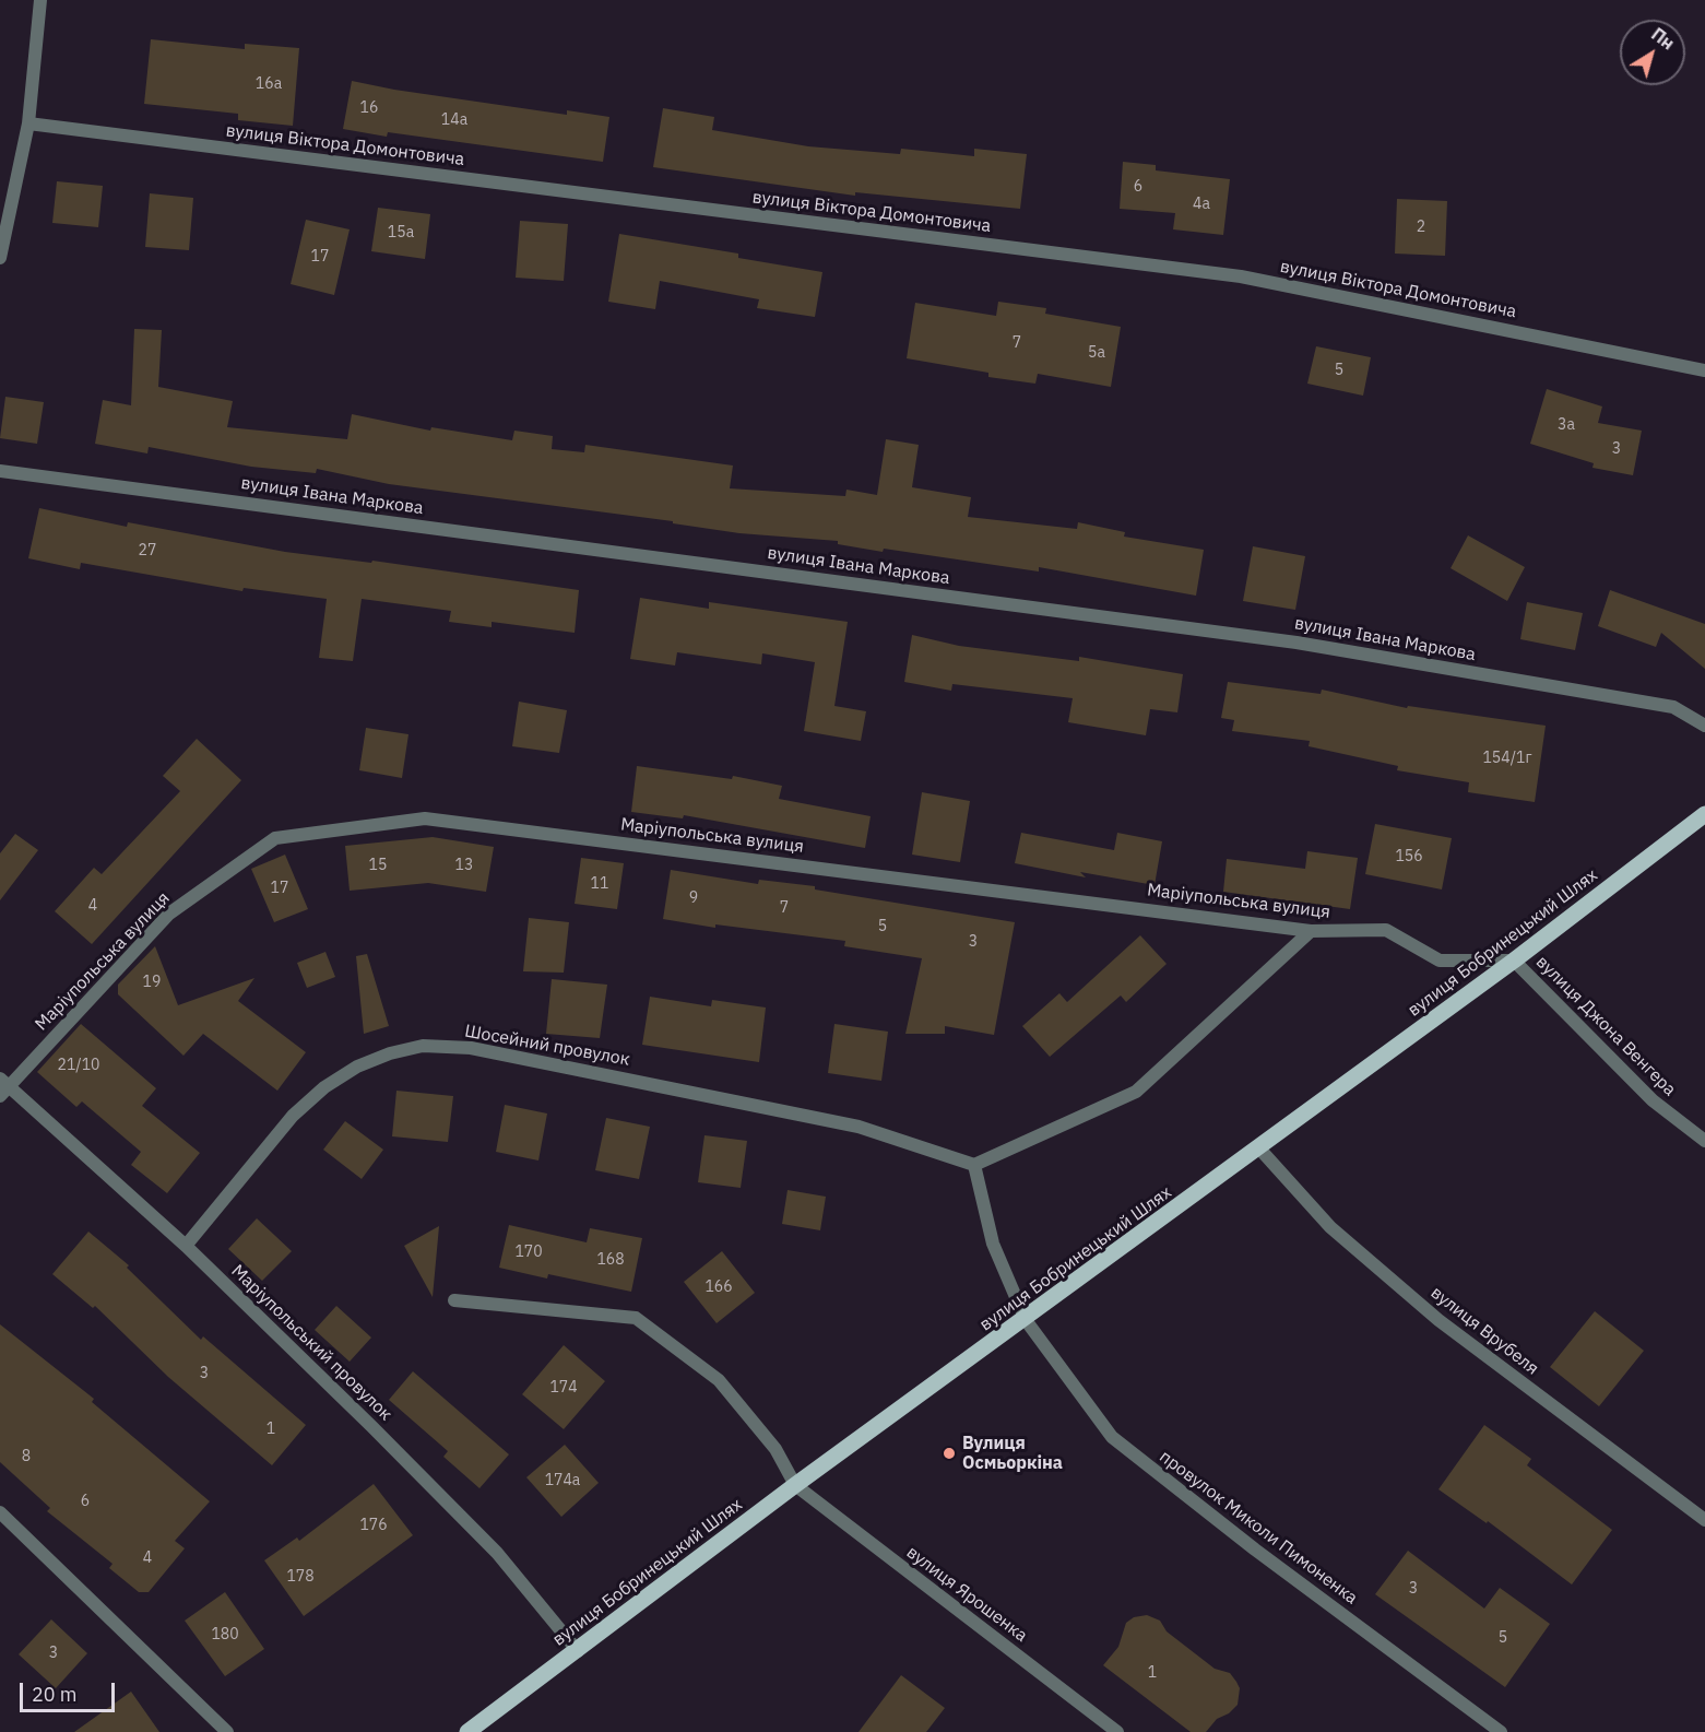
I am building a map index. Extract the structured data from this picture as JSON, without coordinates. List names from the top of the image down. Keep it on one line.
{"streets":{"main road":["вулиця Бобринецький Шлях"],"street":["вулиця Віктора Домонтовича","вулиця Івана Маркова","Маріупольська вулиця","вулиця Джона Венгера","Шосейний провулок","вулиця Врубеля","Маріупольський провулок","провулок Миколи Пимоненка","вулиця Ярошенка"]},"crossings":[["Маріупольська вулиця","вулиця Бобринецький Шлях"],["Маріупольська вулиця","вулиця Джона Венгера"],["Маріупольська вулиця","Маріупольський провулок"],["вулиця Бобринецький Шлях","вулиця Джона Венгера"],["вулиця Бобринецький Шлях","вулиця Врубеля"],["вулиця Бобринецький Шлях","Маріупольський провулок"],["вулиця Бобринецький Шлях","провулок Миколи Пимоненка"],["вулиця Бобринецький Шлях","вулиця Ярошенка"],["Шосейний провулок","Маріупольський провулок"],["Шосейний провулок","провулок Миколи Пимоненка"]],"places":["Вулиця Осмьоркіна"],"house_numbers":["16а","16","14а","6","4а","2","15а","17","7","5а","5","3а","3","27","154/1г","156","15","13","11","17","9","4","7","5","3","19","21/10","170","168","166","3","174","1","8","174а","6","176","4","178","3","180","5","3","1"],"scale_bar":"20 m","north":"top right"}
